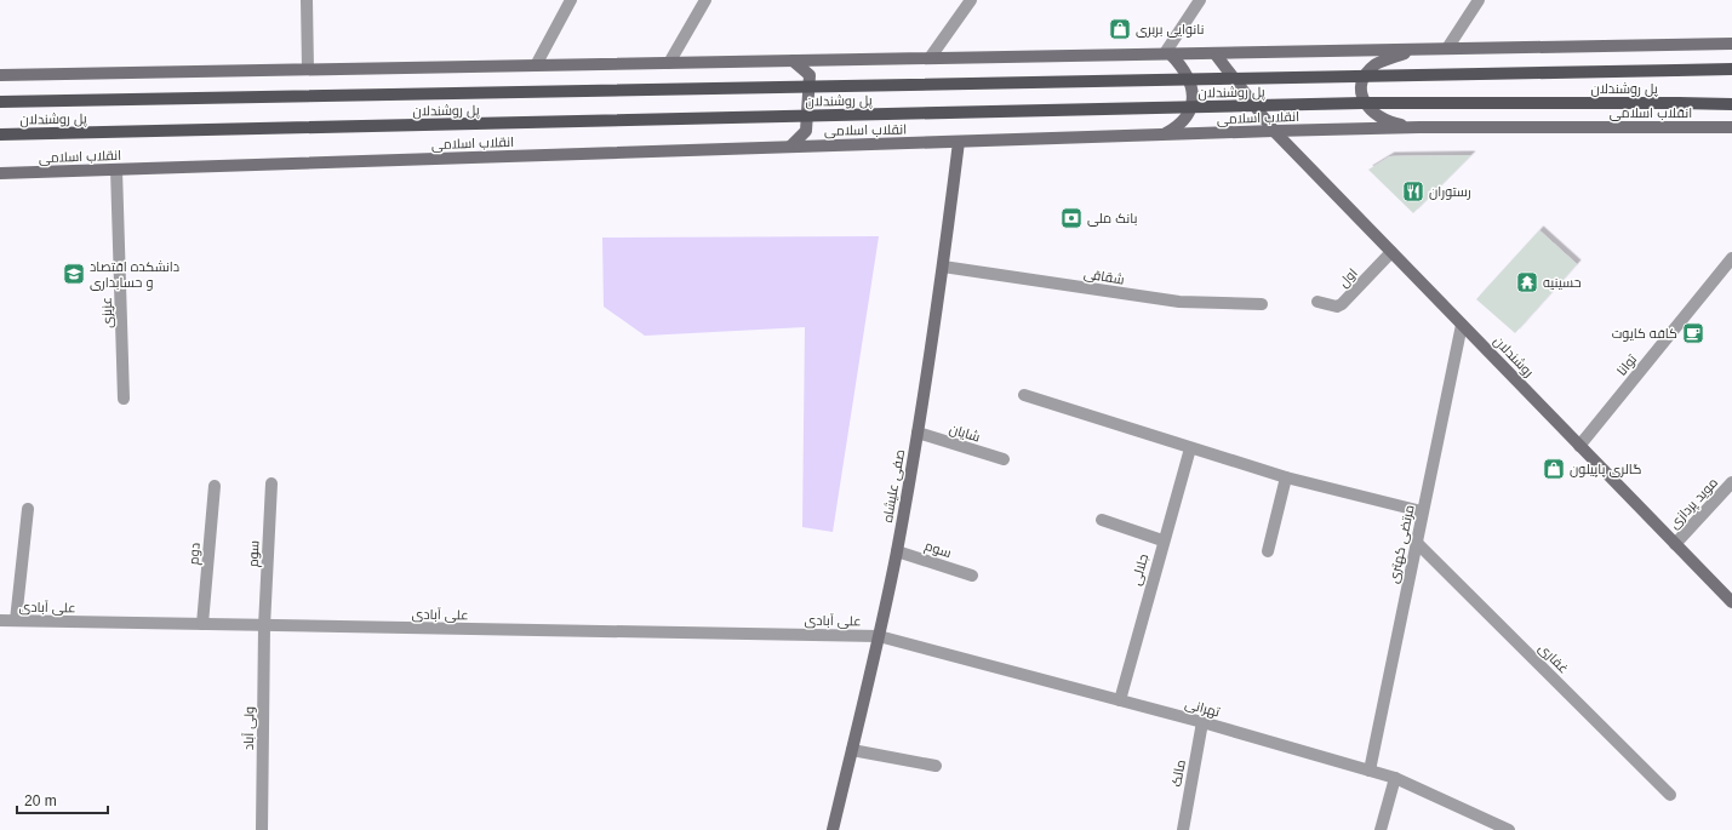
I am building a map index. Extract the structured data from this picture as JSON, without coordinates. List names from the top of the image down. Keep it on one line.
{"streets":{"main road":["پل روشندلان","انقلاب اسلامی","روشندلان","صفی علیشاه"],"street":["شقاقی","اول","عزیزی","توانا","شایان","موید پردازی","مرتضی کهتری","سوم","دوم","جلالی","علی آبادی","غفاری","تهرانی","ولی آباد","مالک"]},"crossings":[["پل روشندلان","انقلاب اسلامی"],["انقلاب اسلامی","عزیزی"],["انقلاب اسلامی","روشندلان"],["انقلاب اسلامی","صفی علیشاه"],["شقاقی","صفی علیشاه"],["اول","روشندلان"],["روشندلان","توانا"],["روشندلان","موید پردازی"],["روشندلان","مرتضی کهتری"],["شایان","صفی علیشاه"],["صفی علیشاه","سوم"],["صفی علیشاه","علی آبادی"],["صفی علیشاه","تهرانی"],["مرتضی کهتری","غفاری"],["مرتضی کهتری","تهرانی"],["سوم","علی آبادی"],["سوم","ولی آباد"],["دوم","علی آبادی"],["جلالی","تهرانی"],["علی آبادی","تهرانی"],["علی آبادی","ولی آباد"],["تهرانی","مالک"]],"places":{"shop":["نانوایی بربری","گالری پاپیلون"],"restaurant":["رستوران"],"bank":["بانک ملی"],"school or university":["دانشکده اقتصاد و حسابداری"],"temple":["حسینیه"],"cafe":["کافه کایوت"]},"scale_bar":"20 m"}
